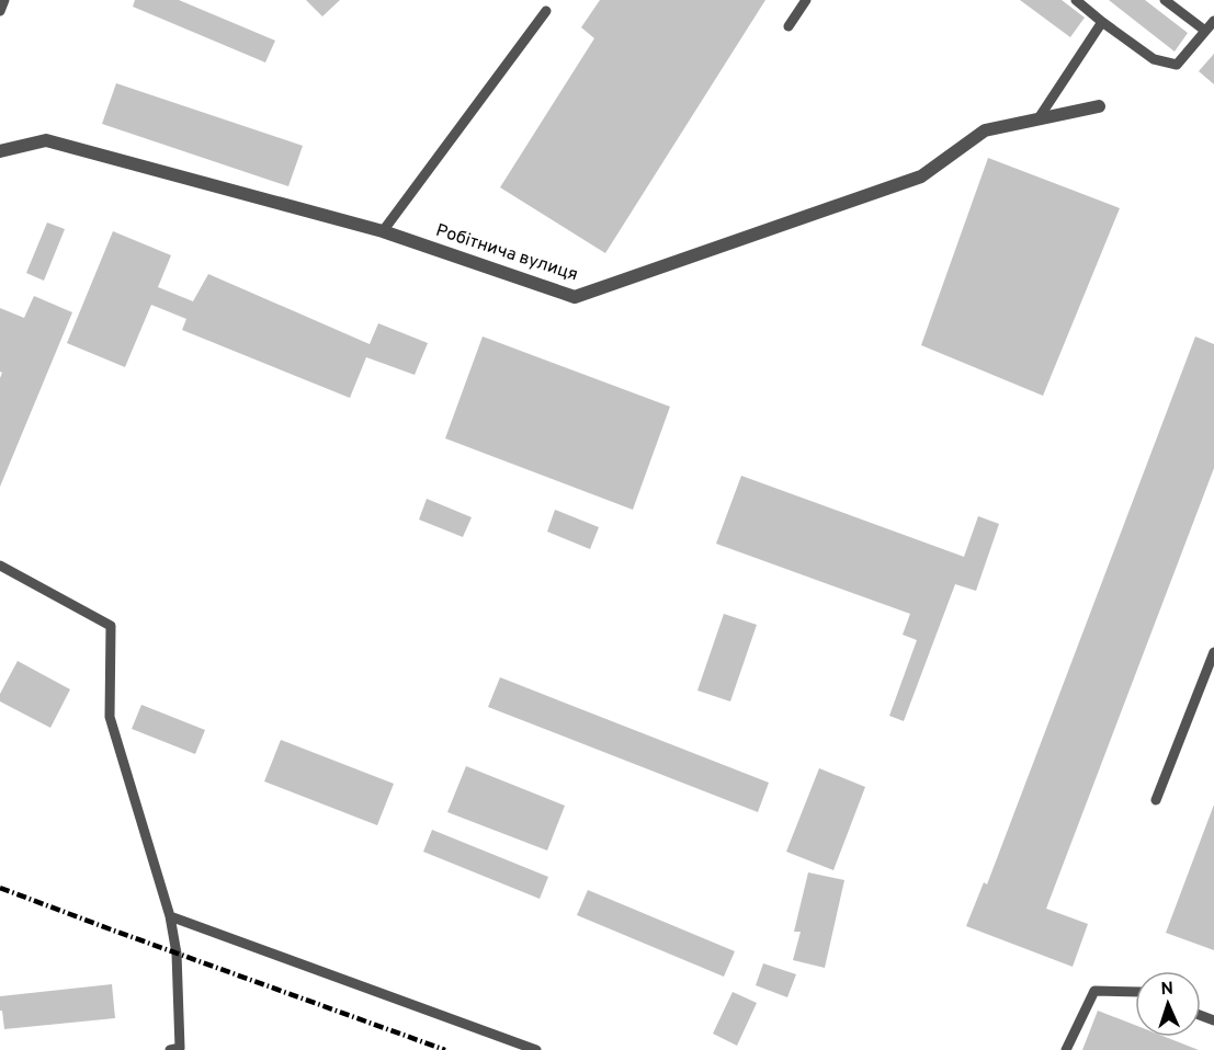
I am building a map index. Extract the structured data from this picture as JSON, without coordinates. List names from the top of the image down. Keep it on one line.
{"streets":{"street":["Робітнича вулиця"]},"north":"top"}
